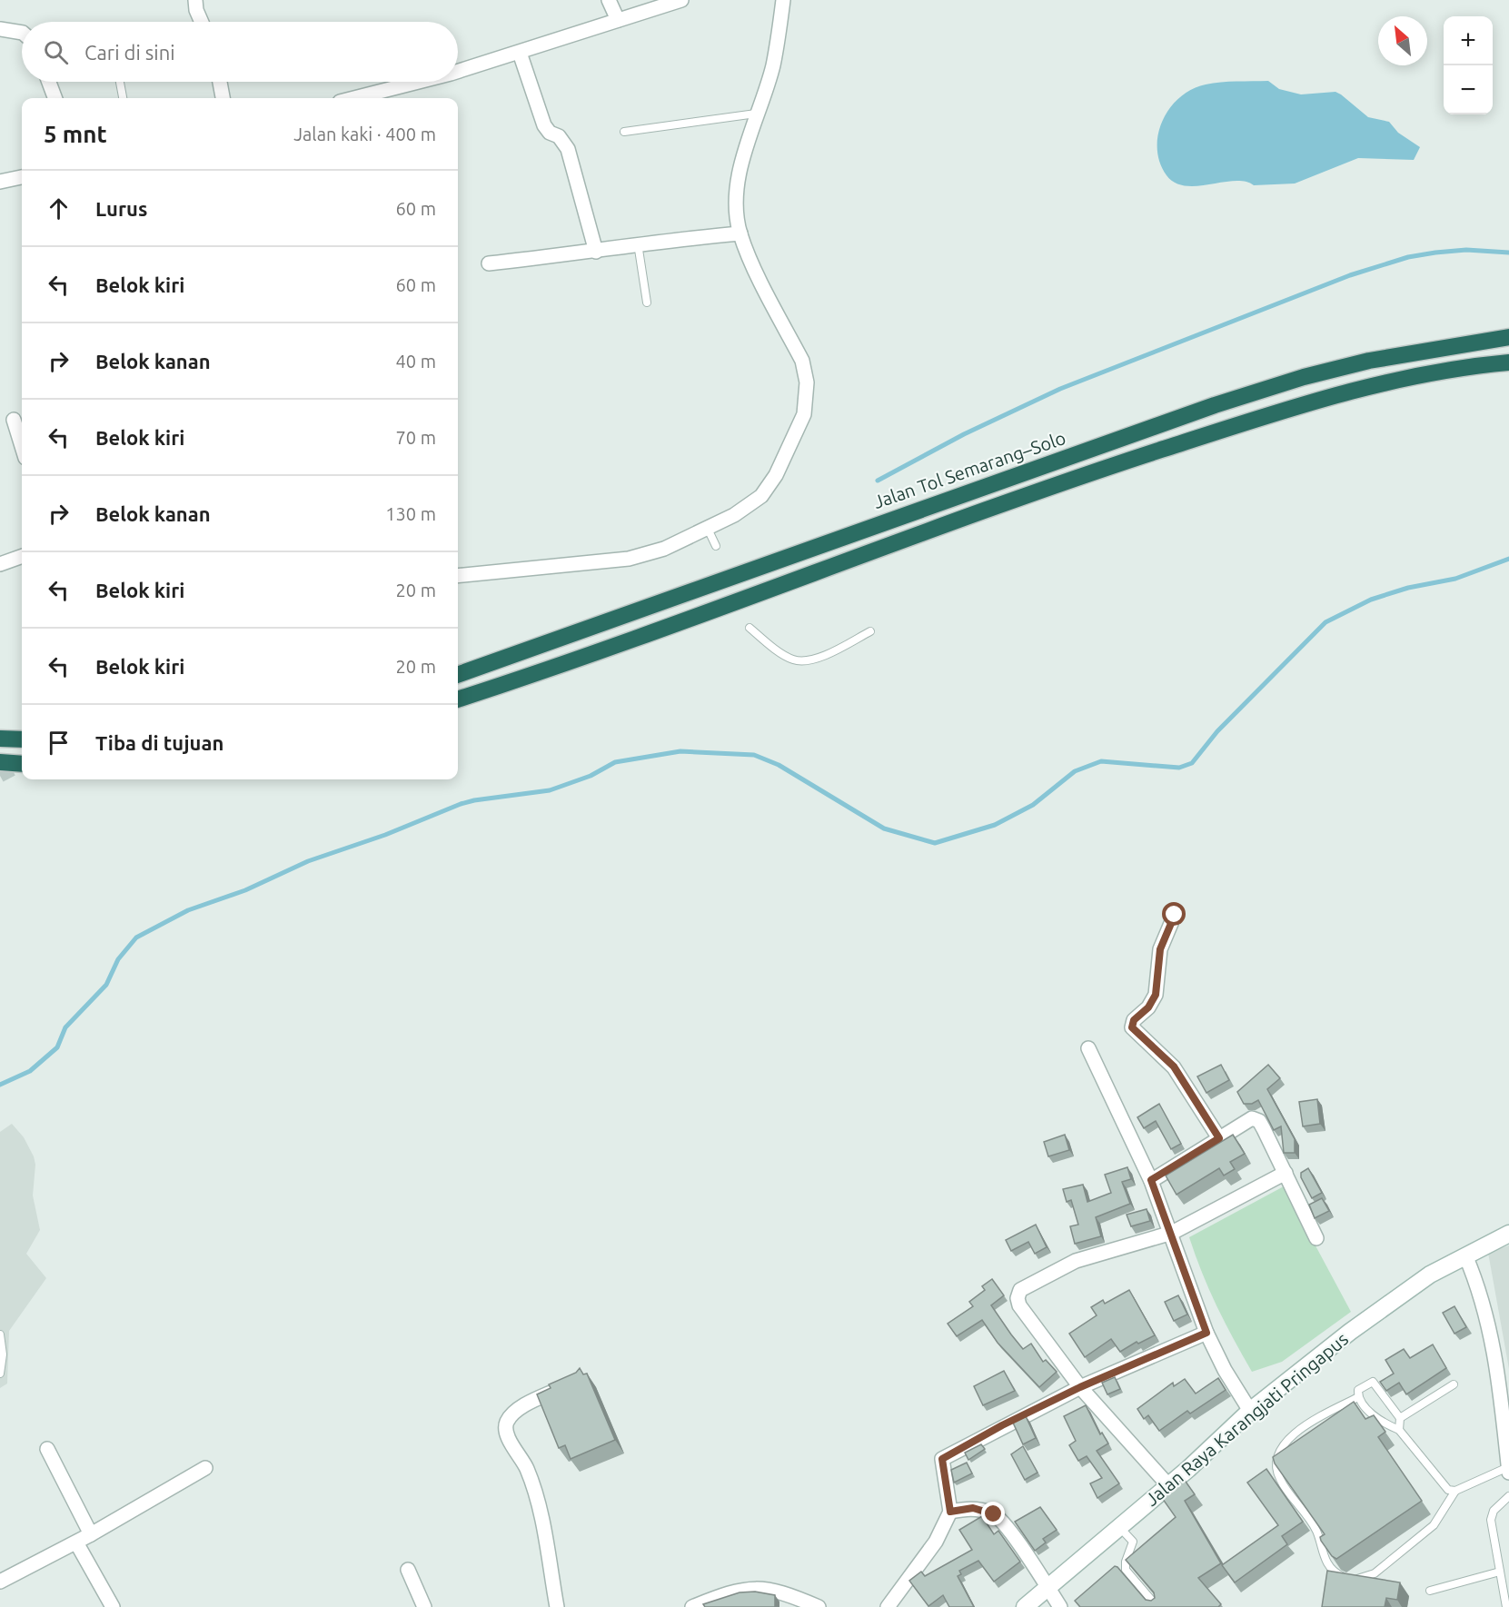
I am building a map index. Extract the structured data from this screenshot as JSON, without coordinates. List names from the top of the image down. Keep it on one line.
{"streets":{"highway":["Jalan Tol Semarang–Solo"],"street":["Jalan Raya Karangjati Pringapus"]},"north":"top left","page":{"map_buttons":["+","−"],"search":"Cari di sini","heading":["5 mnt","Jalan kaki · 400 m"],"list":[["Lurus","60 m"],["Belok kiri","60 m"],["Belok kanan","40 m"],["Belok kiri","70 m"],["Belok kanan","130 m"],["Belok kiri","20 m"],["Belok kiri","20 m"],"Tiba di tujuan"]}}
